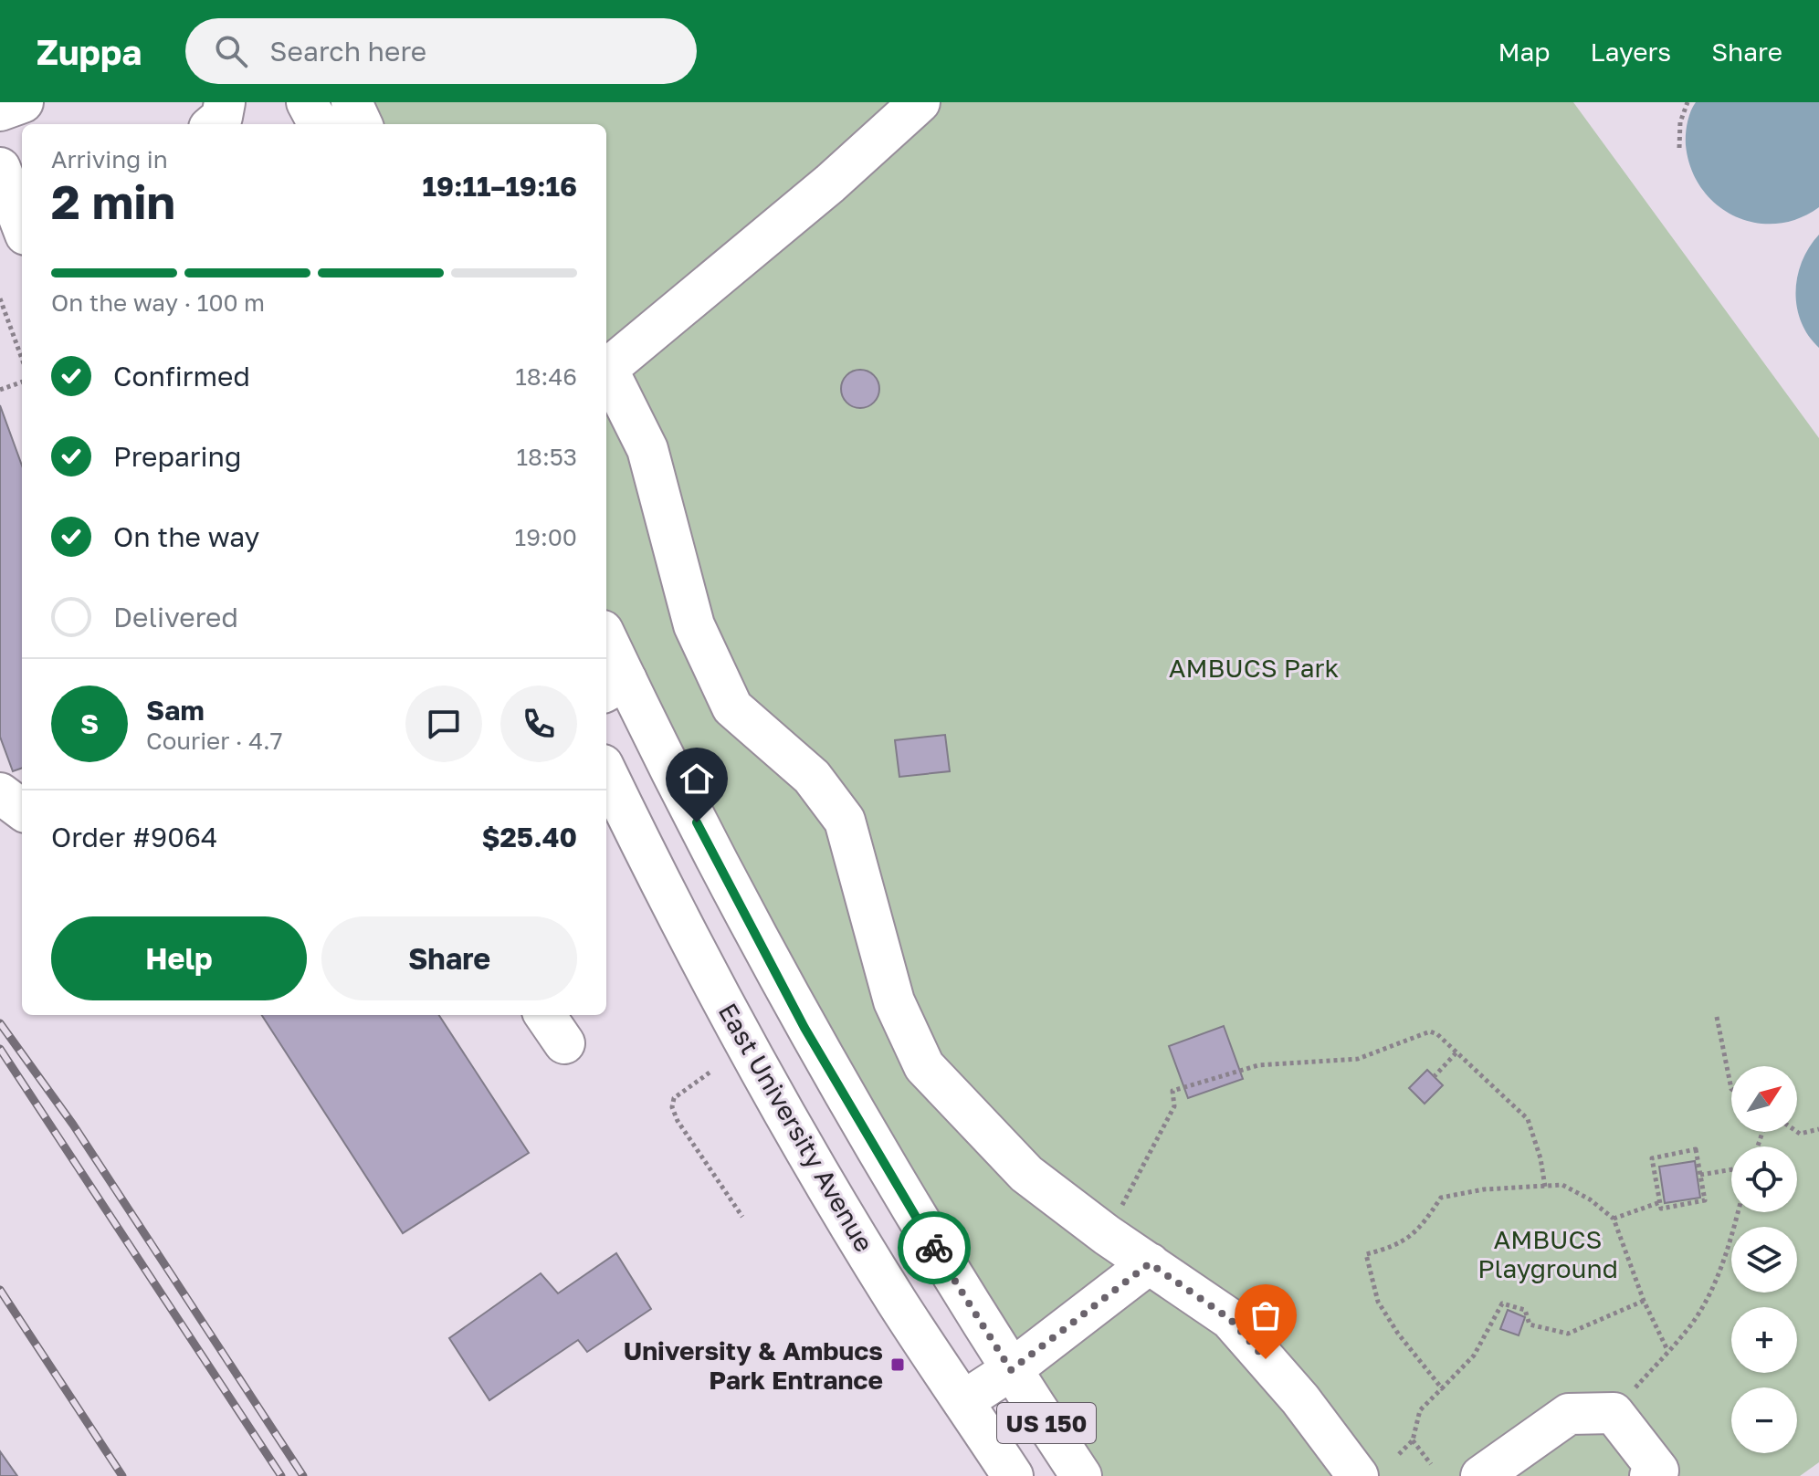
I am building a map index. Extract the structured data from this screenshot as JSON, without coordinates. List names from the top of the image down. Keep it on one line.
{"streets":{"main road":["East University Avenue","US 150"]},"parks":["AMBUCS Park","AMBUCS Playground"],"places":{"transit":["University & Ambucs Park Entrance"]},"north":"top right","page":{"header":"Zuppa","search":"Search here","nav":["Map","Layers","Share"],"heading":["2 min","Arriving in","19:11–19:16"],"panel":["Sam","Courier · 4.7","Order #9064","$25.40"],"bar":"On the way · 100 m","list":[["Confirmed","18:46"],["Preparing","18:53"],["On the way","19:00"],"Delivered"],"round":"S","buttons":["Help","Share"],"map_buttons":["+","−"]}}
